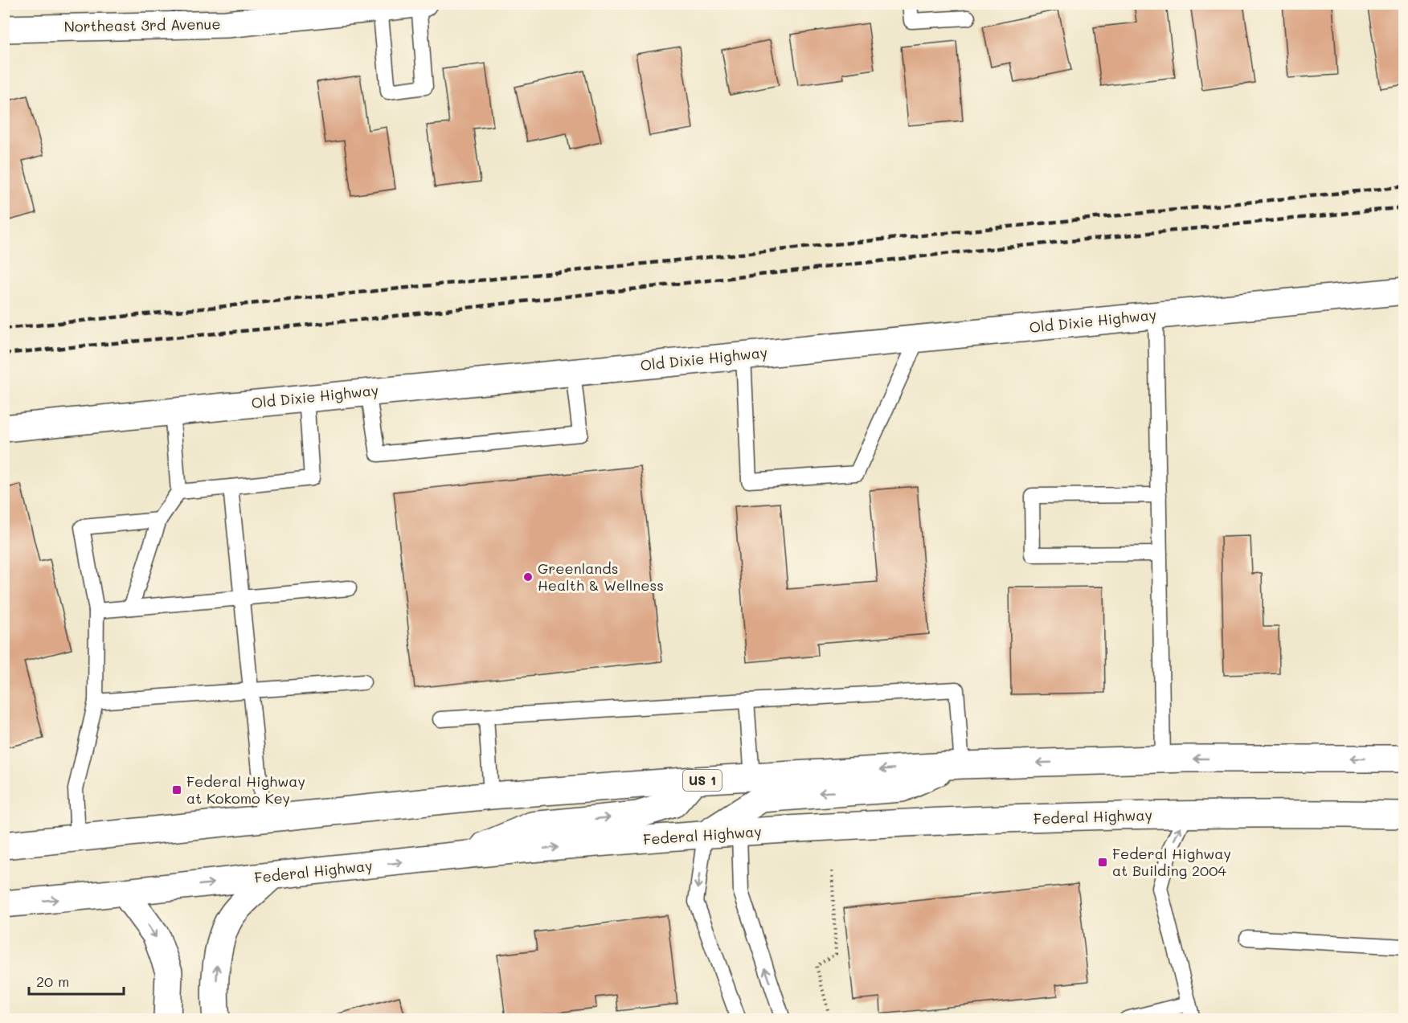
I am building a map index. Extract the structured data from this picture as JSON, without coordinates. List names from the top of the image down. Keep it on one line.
{"streets":{"main road":["Northeast 3rd Avenue","Old Dixie Highway","US 1","Federal Highway"]},"places":{"other":["Greenlands Health & Wellness"],"transit":["Federal Highway at Kokomo Key","Federal Highway at Building 2004"]},"scale_bar":"20 m"}
